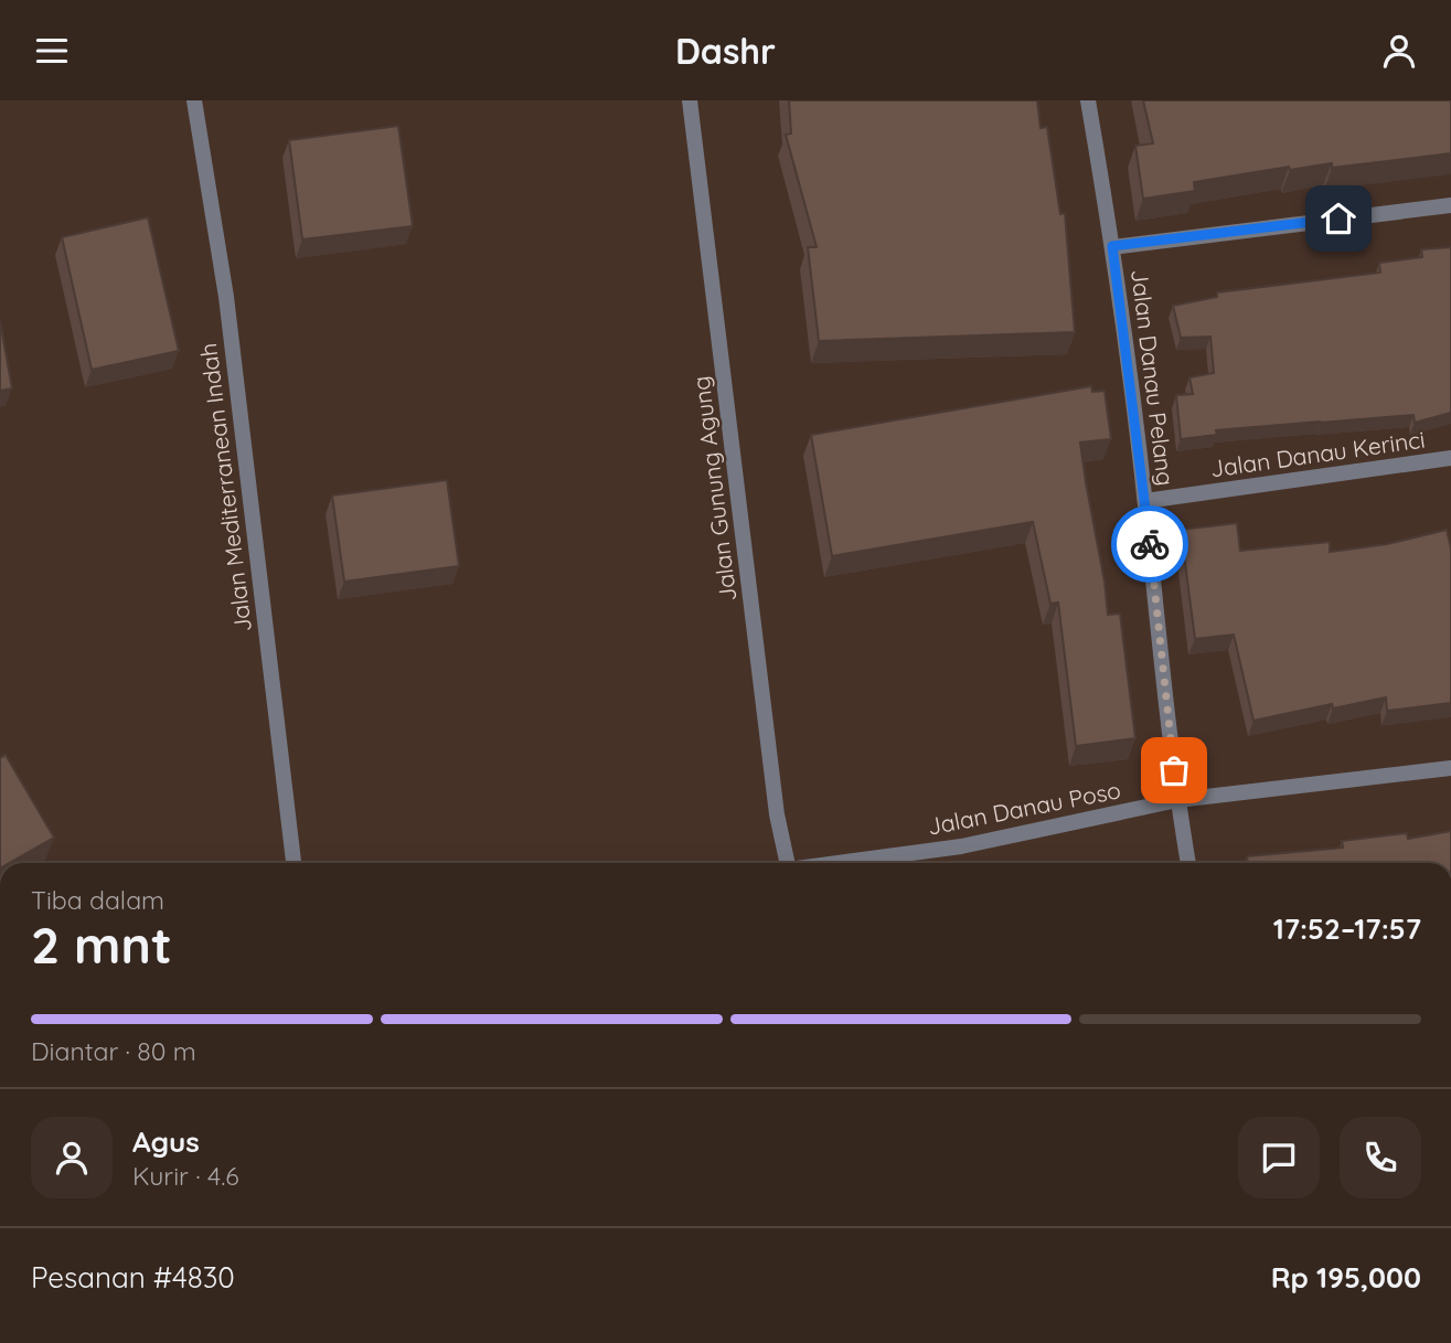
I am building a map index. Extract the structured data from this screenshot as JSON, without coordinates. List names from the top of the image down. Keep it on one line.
{"streets":{"street":["Jalan Danau Pelang","Jalan Danau Kerinci","Jalan Mediterranean Indah","Jalan Gunung Agung","Jalan Danau Poso"]},"crossings":[["Jalan Danau Pelang","Jalan Danau Kerinci"],["Jalan Danau Pelang","Jalan Danau Poso"]],"page":{"header":"Dashr","heading":["2 mnt","Tiba dalam","17:52–17:57"],"panel":["Agus","Kurir · 4.6","Pesanan #4830","Rp 195,000"],"bar":"Diantar · 80 m"}}
